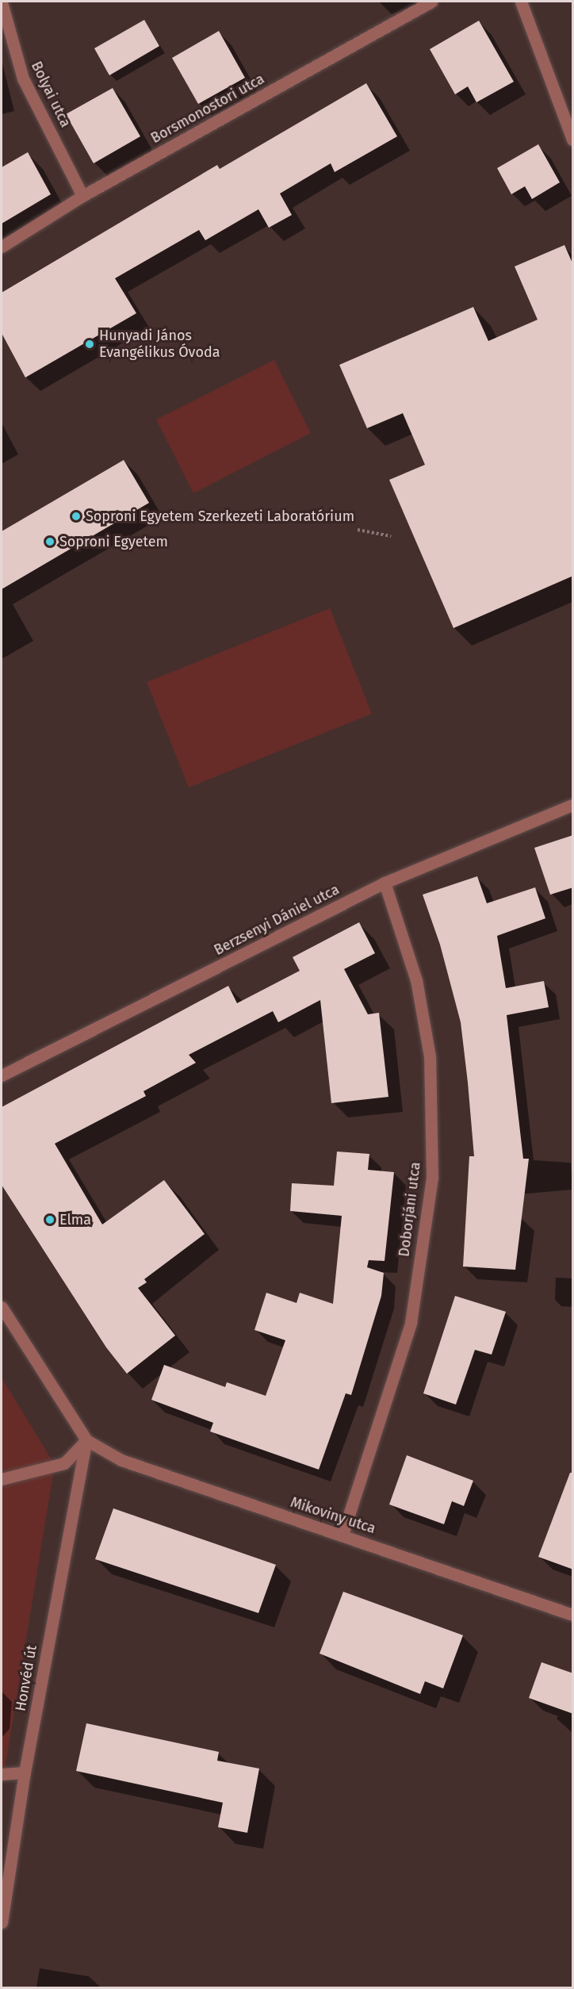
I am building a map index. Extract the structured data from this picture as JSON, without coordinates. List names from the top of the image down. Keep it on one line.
{"streets":{"street":["Bolyai utca","Borsmonostori utca","Berzsenyi Dániel utca","Doborjáni utca","Mikoviny utca","Honvéd út"]},"crossings":[["Bolyai utca","Borsmonostori utca"],["Berzsenyi Dániel utca","Doborjáni utca"],["Doborjáni utca","Mikoviny utca"],["Mikoviny utca","Honvéd út"]],"places":["Hunyadi János Evangélikus Óvoda","Soproni Egyetem Szerkezeti Laboratórium","Soproni Egyetem","Elma"]}
